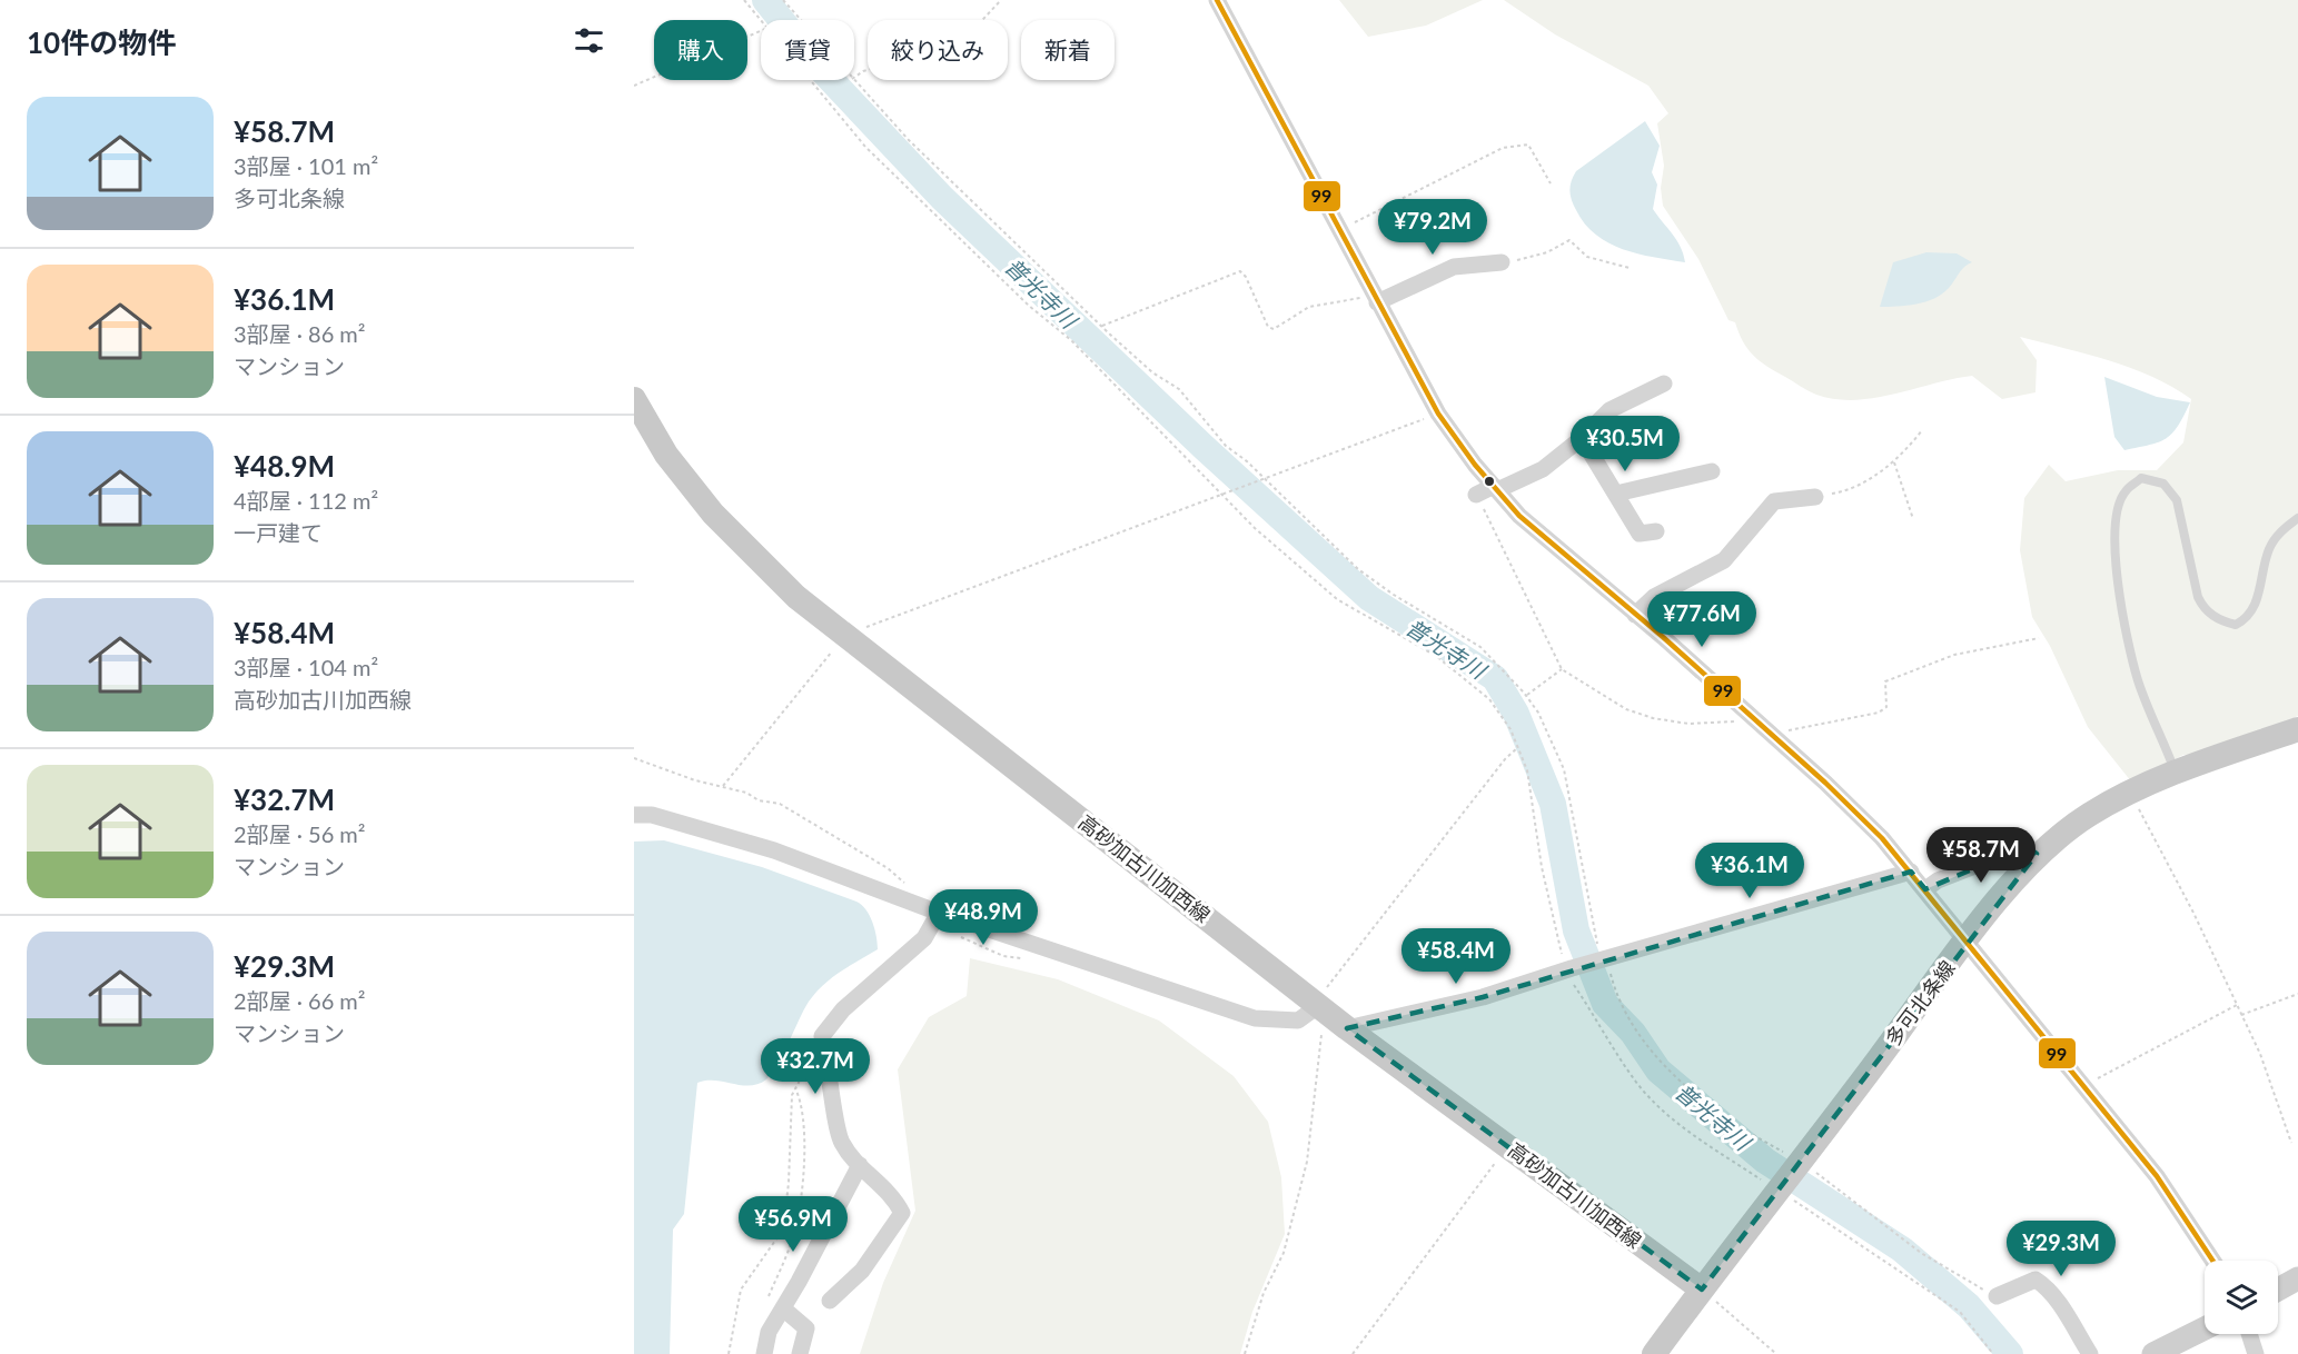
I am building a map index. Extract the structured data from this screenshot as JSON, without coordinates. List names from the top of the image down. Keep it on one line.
{"streets":{"main road":["高砂加古川加西線","多可北条線"]},"crossings":[["高砂加古川加西線","多可北条線"]],"water":["普光寺川"],"lines":["transit line 99"],"page":{"heading":"10件の物件","chip":["購入","賃貸","絞り込み","新着"],"list":[{"name":"¥58.7M","note":"3部屋 · 101 m² · 多可北条線"},{"name":"¥36.1M","note":"3部屋 · 86 m² · マンション"},{"name":"¥48.9M","note":"4部屋 · 112 m² · 一戸建て"},{"name":"¥58.4M","note":"3部屋 · 104 m² · 高砂加古川加西線"},{"name":"¥32.7M","note":"2部屋 · 56 m² · マンション"},{"name":"¥29.3M","note":"2部屋 · 66 m² · マンション"}],"price":["¥79.2M","¥30.5M","¥77.6M","¥58.7M","¥36.1M","¥48.9M","¥58.4M","¥32.7M","¥56.9M","¥29.3M"]}}
